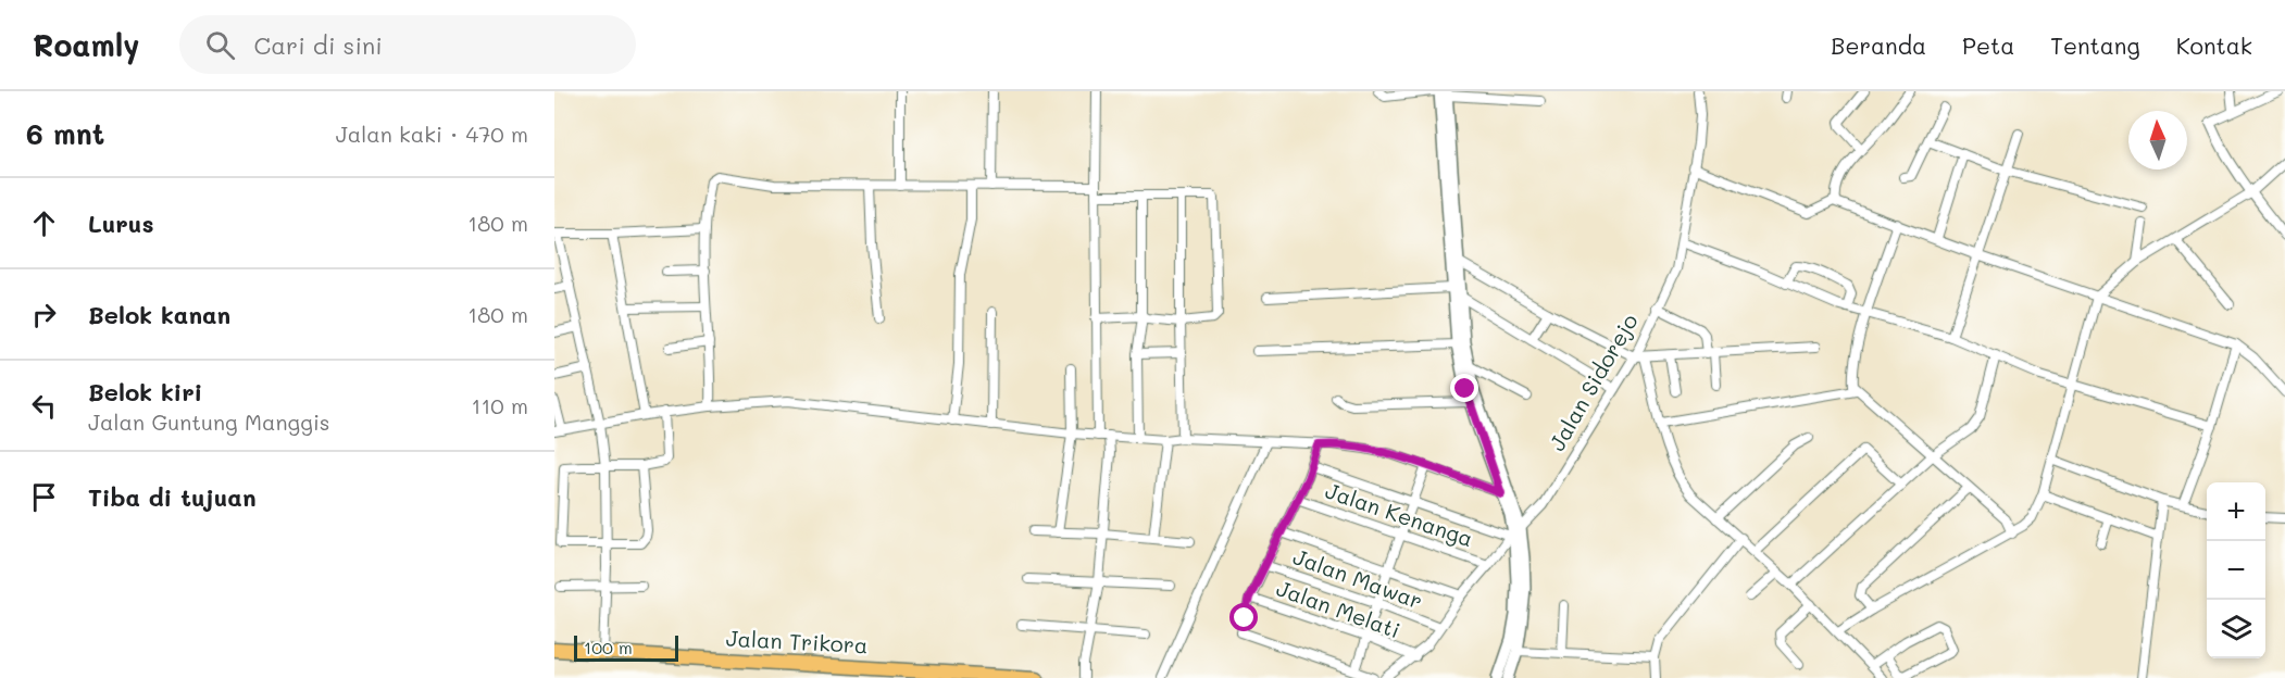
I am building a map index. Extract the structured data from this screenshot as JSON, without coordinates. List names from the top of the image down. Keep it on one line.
{"streets":{"main road":["Jalan Trikora"],"street":["Jalan Sidorejo","Jalan Kenanga","Jalan Mawar","Jalan Melati"]},"crossings":[["Jalan Sidorejo","Jalan Kenanga"],["Jalan Sidorejo","Jalan Mawar"],["Jalan Sidorejo","Jalan Melati"]],"scale_bar":"100 m","north":"top","page":{"header":"Roamly","search":"Cari di sini","nav":["Beranda","Peta","Tentang","Kontak"],"heading":["6 mnt","Jalan kaki · 470 m"],"list":[["Lurus","180 m"],["Belok kanan","180 m"],["Belok kiri","Jalan Guntung Manggis","110 m"],"Tiba di tujuan"],"map_buttons":["+","−"],"scale":"100 m"}}
